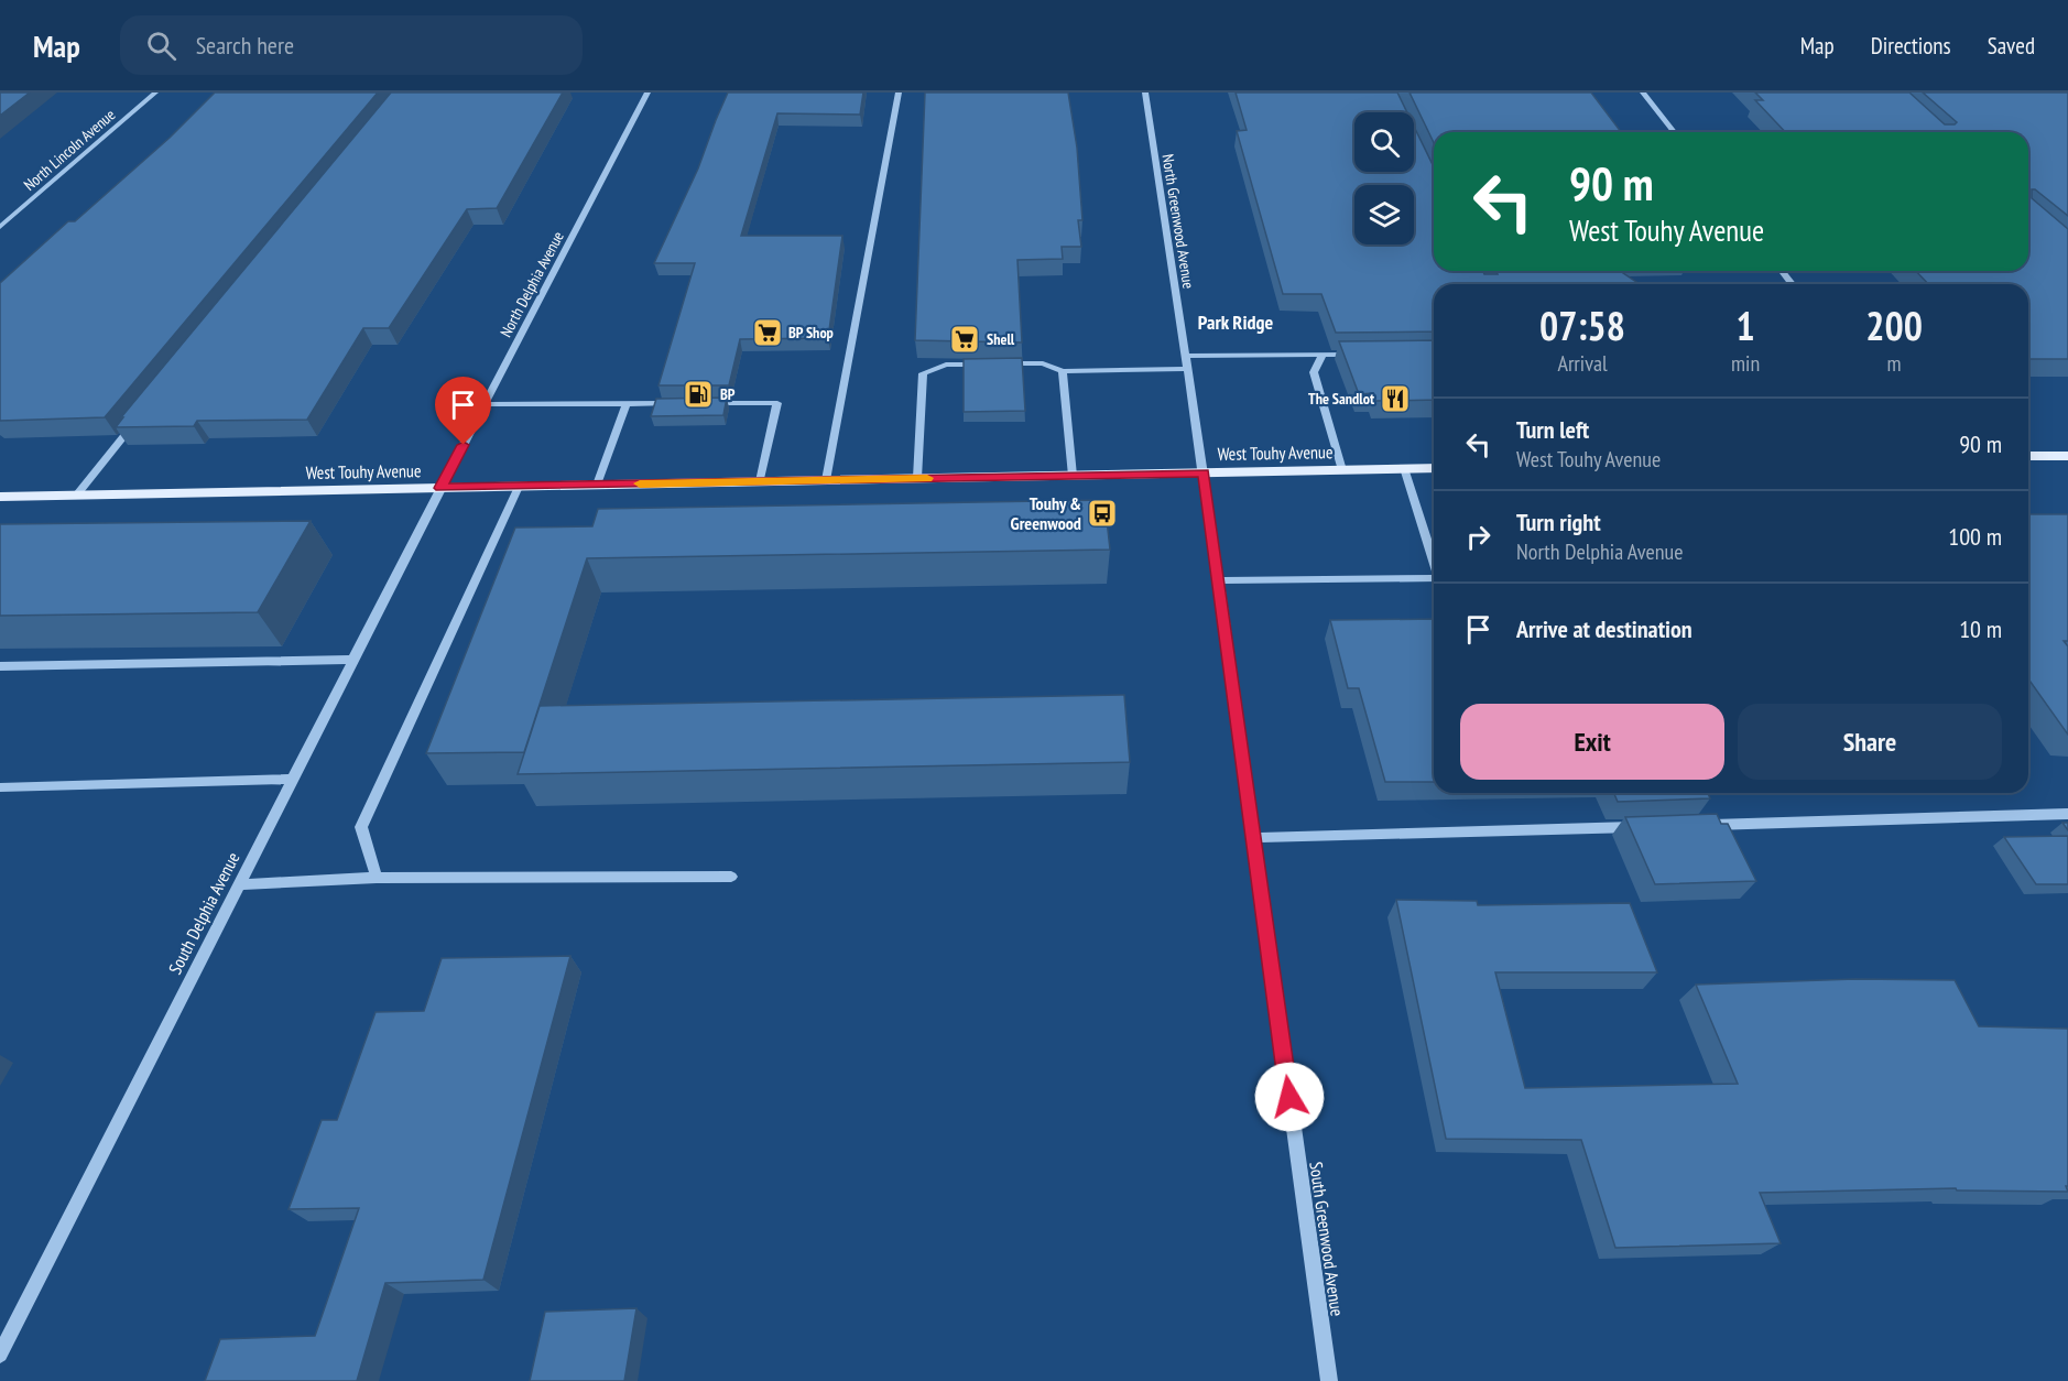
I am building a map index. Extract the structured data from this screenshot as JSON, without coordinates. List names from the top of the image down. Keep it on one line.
{"streets":{"main road":["West Touhy Avenue"],"street":["North Lincoln Avenue","North Greenwood Avenue","North Delphia Avenue","South Delphia Avenue","South Greenwood Avenue"]},"crossings":[["North Greenwood Avenue","West Touhy Avenue"],["North Greenwood Avenue","South Greenwood Avenue"],["North Delphia Avenue","West Touhy Avenue"],["North Delphia Avenue","South Delphia Avenue"],["West Touhy Avenue","South Delphia Avenue"],["West Touhy Avenue","South Greenwood Avenue"]],"districts":["Park Ridge"],"places":{"supermarket":["BP Shop","Shell"],"fuel station":["BP"],"restaurant":["The Sandlot"],"bus stop":["Touhy & Greenwood"]},"page":{"header":"Map","search":"Search here","nav":["Map","Directions","Saved"],"turn":["90 m","West Touhy Avenue"],"eta":["07:58","Arrival","1","min","200","m"],"list":[{"name":"Turn left","note":"West Touhy Avenue","value":"90 m"},{"name":"Turn right","note":"North Delphia Avenue","value":"100 m"},{"name":"Arrive at destination","value":"10 m"}],"buttons":["Exit","Share"]}}
